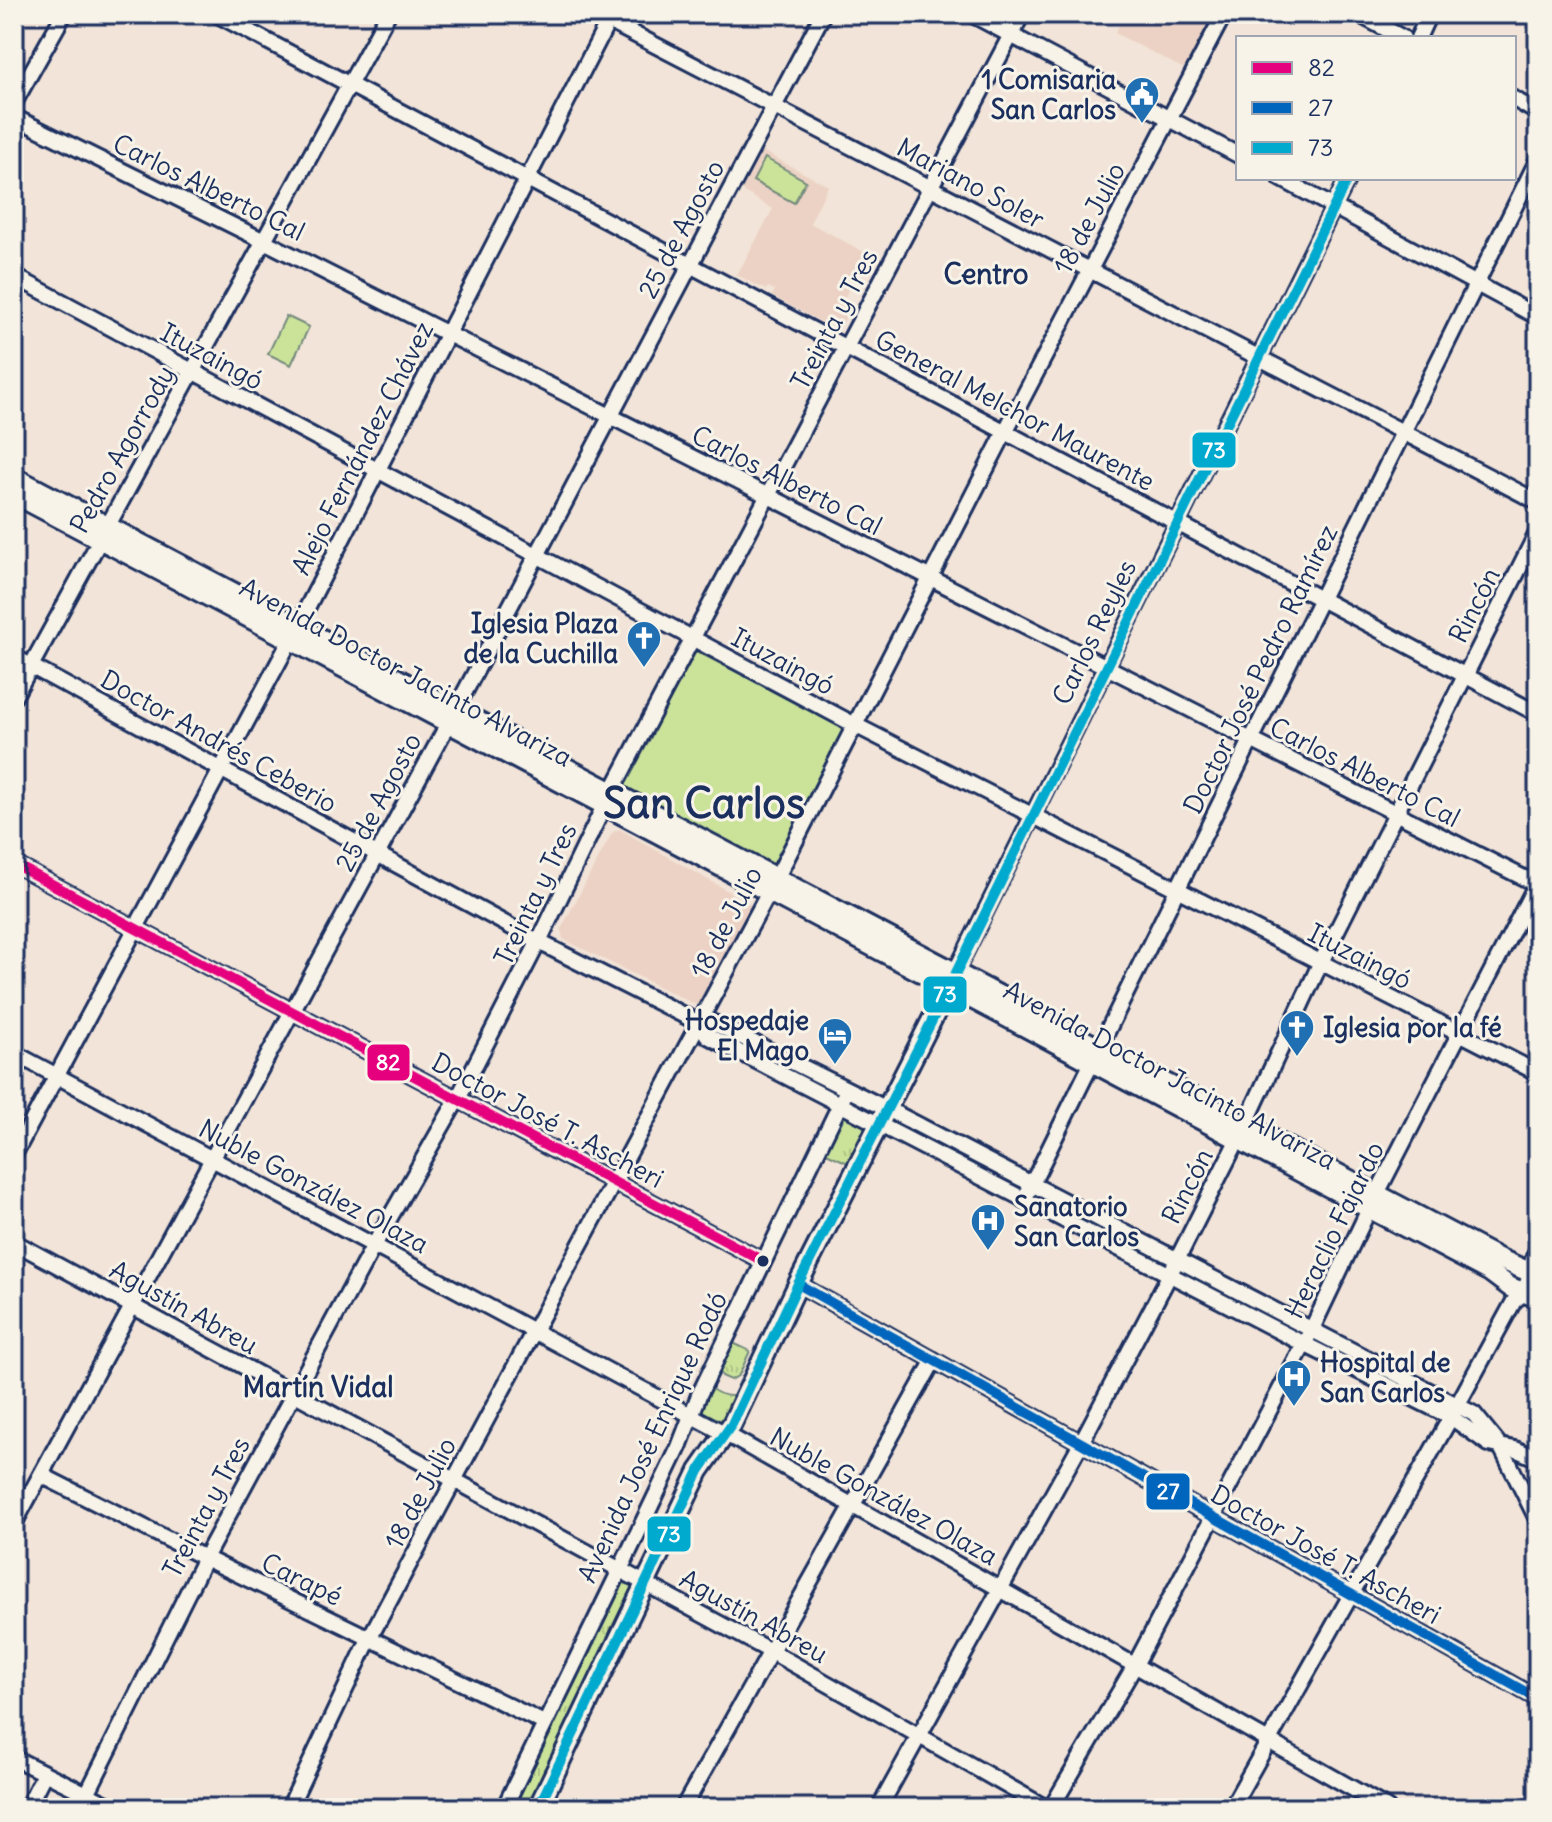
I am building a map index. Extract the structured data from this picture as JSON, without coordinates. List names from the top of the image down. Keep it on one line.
{"streets":{"main road":["Carlos Reyles","Avenida Doctor Jacinto Alvariza"],"street":["Mariano Soler","Carlos Alberto Cal","18 de Julio","25 de Agosto","Treinta y Tres","Ituzaingó","General Melchor Maurente","Alejo Fernández Chávez","Pedro Agorrody","Rincón","Doctor José Pedro Ramírez","Doctor Andrés Ceberio","Doctor José T. Ascheri","Nuble González Olaza","Heraclio Fajardo","Agustín Abreu","Avenida José Enrique Rodó","Carapé"]},"crossings":[["Mariano Soler","18 de Julio"],["Mariano Soler","25 de Agosto"],["Mariano Soler","Treinta y Tres"],["Mariano Soler","Alejo Fernández Chávez"],["Mariano Soler","Carlos Reyles"],["Mariano Soler","Doctor José Pedro Ramírez"],["Carlos Alberto Cal","18 de Julio"],["Carlos Alberto Cal","25 de Agosto"],["Carlos Alberto Cal","Treinta y Tres"],["Carlos Alberto Cal","Alejo Fernández Chávez"],["Carlos Alberto Cal","Pedro Agorrody"],["Carlos Alberto Cal","Rincón"],["Carlos Alberto Cal","Carlos Reyles"],["Carlos Alberto Cal","Doctor José Pedro Ramírez"],["Carlos Alberto Cal","Heraclio Fajardo"],["18 de Julio","Ituzaingó"],["18 de Julio","General Melchor Maurente"],["18 de Julio","Avenida Doctor Jacinto Alvariza"],["18 de Julio","Doctor Andrés Ceberio"],["18 de Julio","Doctor José T. Ascheri"],["18 de Julio","Nuble González Olaza"],["18 de Julio","Agustín Abreu"],["18 de Julio","Carapé"],["25 de Agosto","Ituzaingó"],["25 de Agosto","General Melchor Maurente"],["25 de Agosto","Avenida Doctor Jacinto Alvariza"],["25 de Agosto","Doctor Andrés Ceberio"],["25 de Agosto","Doctor José T. Ascheri"],["25 de Agosto","Nuble González Olaza"],["25 de Agosto","Agustín Abreu"],["25 de Agosto","Carapé"],["Treinta y Tres","Ituzaingó"],["Treinta y Tres","General Melchor Maurente"],["Treinta y Tres","Avenida Doctor Jacinto Alvariza"],["Treinta y Tres","Doctor Andrés Ceberio"],["Treinta y Tres","Doctor José T. Ascheri"],["Treinta y Tres","Nuble González Olaza"],["Treinta y Tres","Agustín Abreu"],["Treinta y Tres","Carapé"],["Ituzaingó","Alejo Fernández Chávez"],["Ituzaingó","Pedro Agorrody"],["Ituzaingó","Rincón"],["Ituzaingó","Carlos Reyles"],["Ituzaingó","Doctor José Pedro Ramírez"],["Ituzaingó","Heraclio Fajardo"],["General Melchor Maurente","Alejo Fernández Chávez"],["General Melchor Maurente","Pedro Agorrody"],["General Melchor Maurente","Rincón"],["General Melchor Maurente","Carlos Reyles"],["General Melchor Maurente","Doctor José Pedro Ramírez"],["Alejo Fernández Chávez","Avenida Doctor Jacinto Alvariza"],["Alejo Fernández Chávez","Doctor Andrés Ceberio"],["Alejo Fernández Chávez","Doctor José T. Ascheri"],["Alejo Fernández Chávez","Nuble González Olaza"],["Pedro Agorrody","Avenida Doctor Jacinto Alvariza"],["Pedro Agorrody","Doctor Andrés Ceberio"],["Rincón","Avenida Doctor Jacinto Alvariza"],["Rincón","Doctor Andrés Ceberio"],["Rincón","Doctor José T. Ascheri"],["Rincón","Nuble González Olaza"],["Rincón","Agustín Abreu"],["Carlos Reyles","Avenida Doctor Jacinto Alvariza"],["Carlos Reyles","Doctor Andrés Ceberio"],["Doctor José Pedro Ramírez","Avenida Doctor Jacinto Alvariza"],["Doctor José Pedro Ramírez","Doctor Andrés Ceberio"],["Avenida Doctor Jacinto Alvariza","Heraclio Fajardo"],["Doctor Andrés Ceberio","Heraclio Fajardo"],["Doctor Andrés Ceberio","Avenida José Enrique Rodó"],["Doctor José T. Ascheri","Heraclio Fajardo"],["Doctor José T. Ascheri","Avenida José Enrique Rodó"],["Nuble González Olaza","Heraclio Fajardo"],["Nuble González Olaza","Avenida José Enrique Rodó"],["Heraclio Fajardo","Agustín Abreu"],["Agustín Abreu","Avenida José Enrique Rodó"],["Avenida José Enrique Rodó","Carapé"]],"districts":["Centro","San Carlos","Martín Vidal"],"places":{"public building":["1 Comisaria San Carlos"],"church":["Iglesia Plaza de la Cuchilla","Iglesia por la fé"],"hotel":["Hospedaje El Mago"],"hospital":["Sanatorio San Carlos","Hospital de San Carlos"]},"lines":["transit line 73","transit line 82","transit line 27"],"legend":["82","27","73"]}
